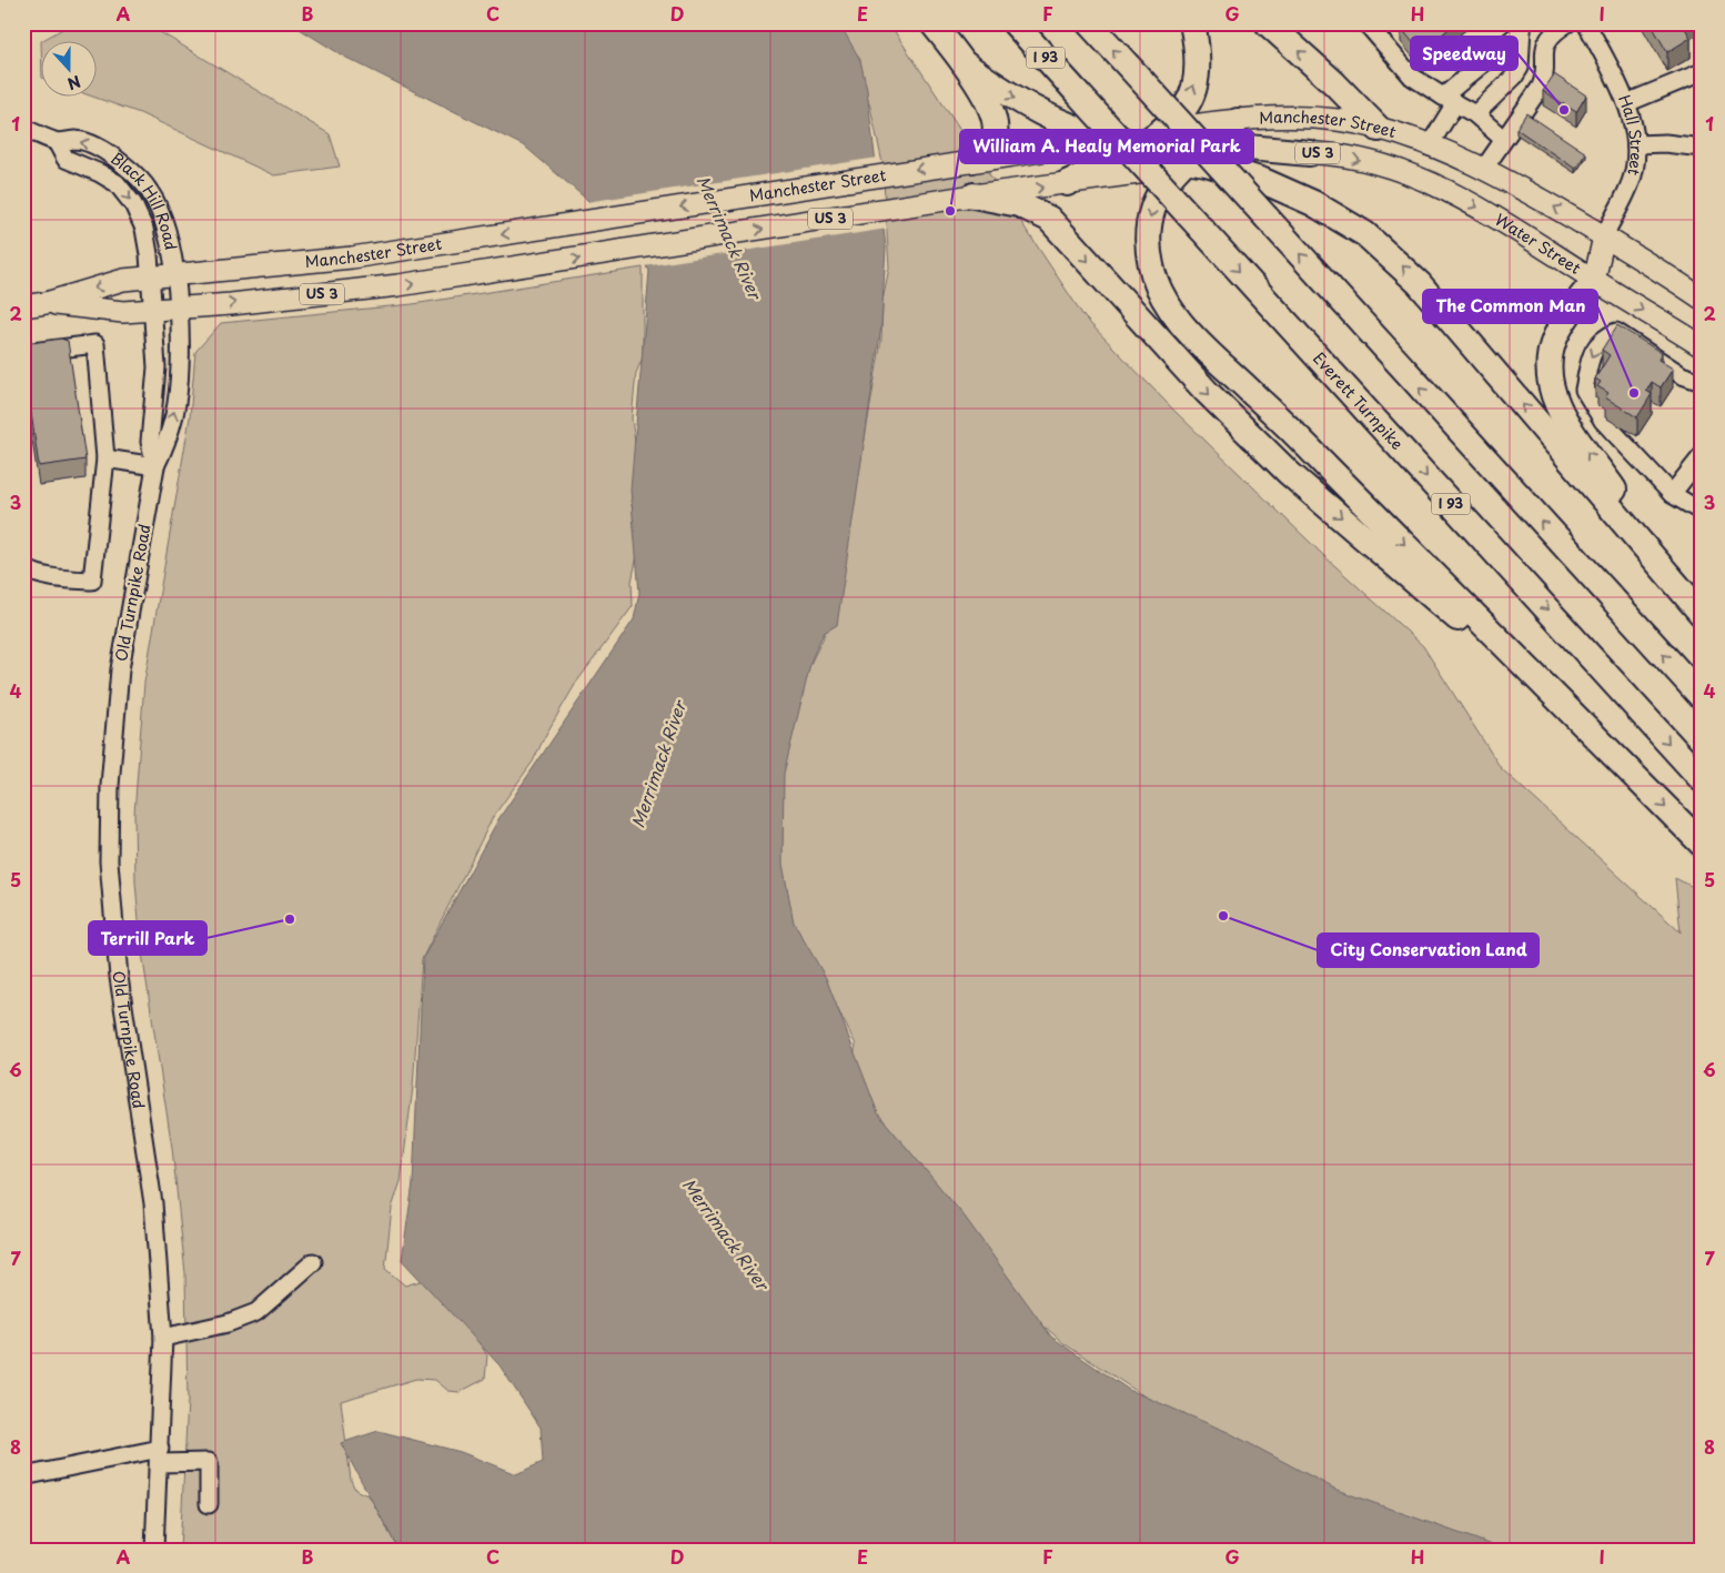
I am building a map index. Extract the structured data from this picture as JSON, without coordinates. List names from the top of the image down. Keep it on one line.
{"streets":{"highway":["I 93","Everett Turnpike"],"main road":["Manchester Street","Hall Street","US 3","Water Street"],"street":["Black Hill Road","Old Turnpike Road"]},"crossings":[["Manchester Street","US 3"],["Manchester Street","Black Hill Road"],["Manchester Street","Water Street"],["Manchester Street","Old Turnpike Road"],["Hall Street","US 3"],["Hall Street","Water Street"],["Black Hill Road","Old Turnpike Road"]],"water":["Merrimack River"],"places":["Speedway","William A. Healy Memorial Park","The Common Man","City Conservation Land","Terrill Park"],"north":"bottom","grid":{"columns":["A","B","C","D","E","F","G","H","I"],"rows":["1","2","3","4","5","6","7","8"]}}
